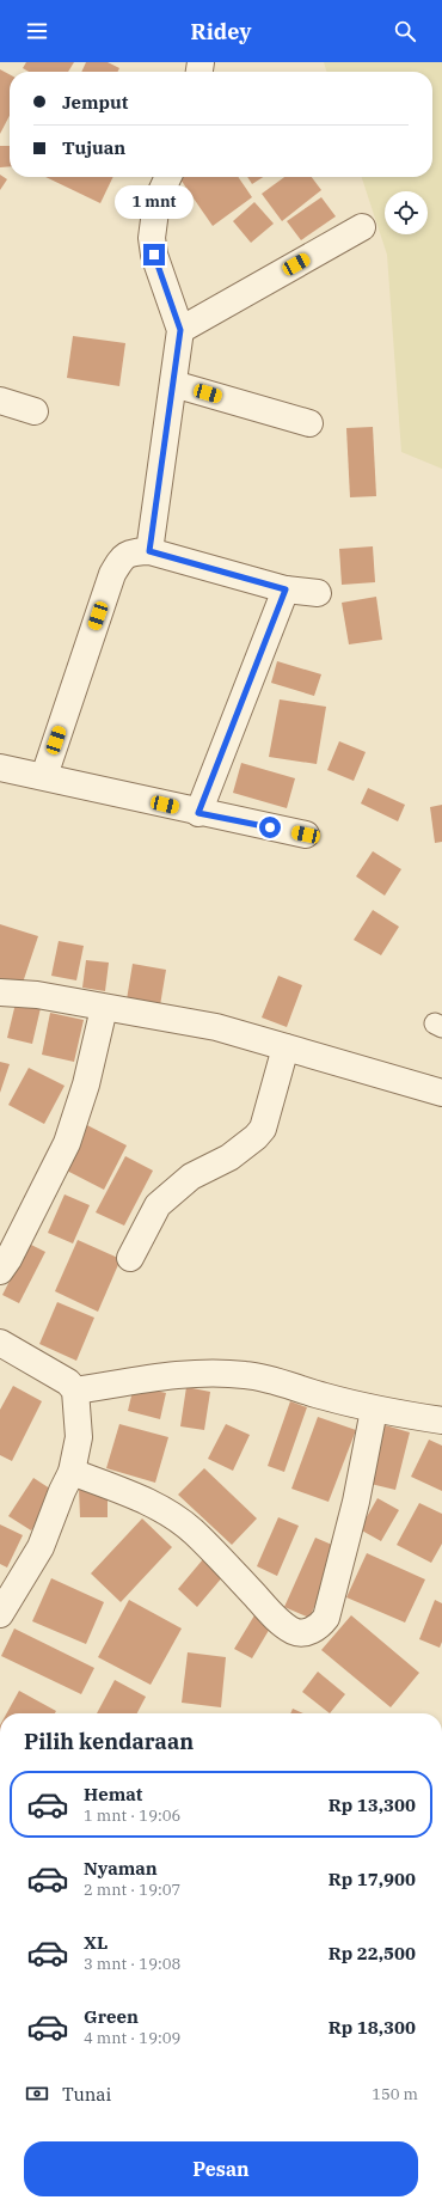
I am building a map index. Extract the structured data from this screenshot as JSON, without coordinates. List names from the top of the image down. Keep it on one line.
{"page":{"header":"Ridey","banner":["Jemput","Tujuan"],"bubble":"1 mnt","heading":"Pilih kendaraan","list":[{"name":"Hemat","note":"1 mnt · 19:06","value":"Rp 13,300"},{"name":"Nyaman","note":"2 mnt · 19:07","value":"Rp 17,900"},{"name":"XL","note":"3 mnt · 19:08","value":"Rp 22,500"},{"name":"Green","note":"4 mnt · 19:09","value":"Rp 18,300"}],"pay":["Tunai","150 m"],"buttons":"Pesan"}}
